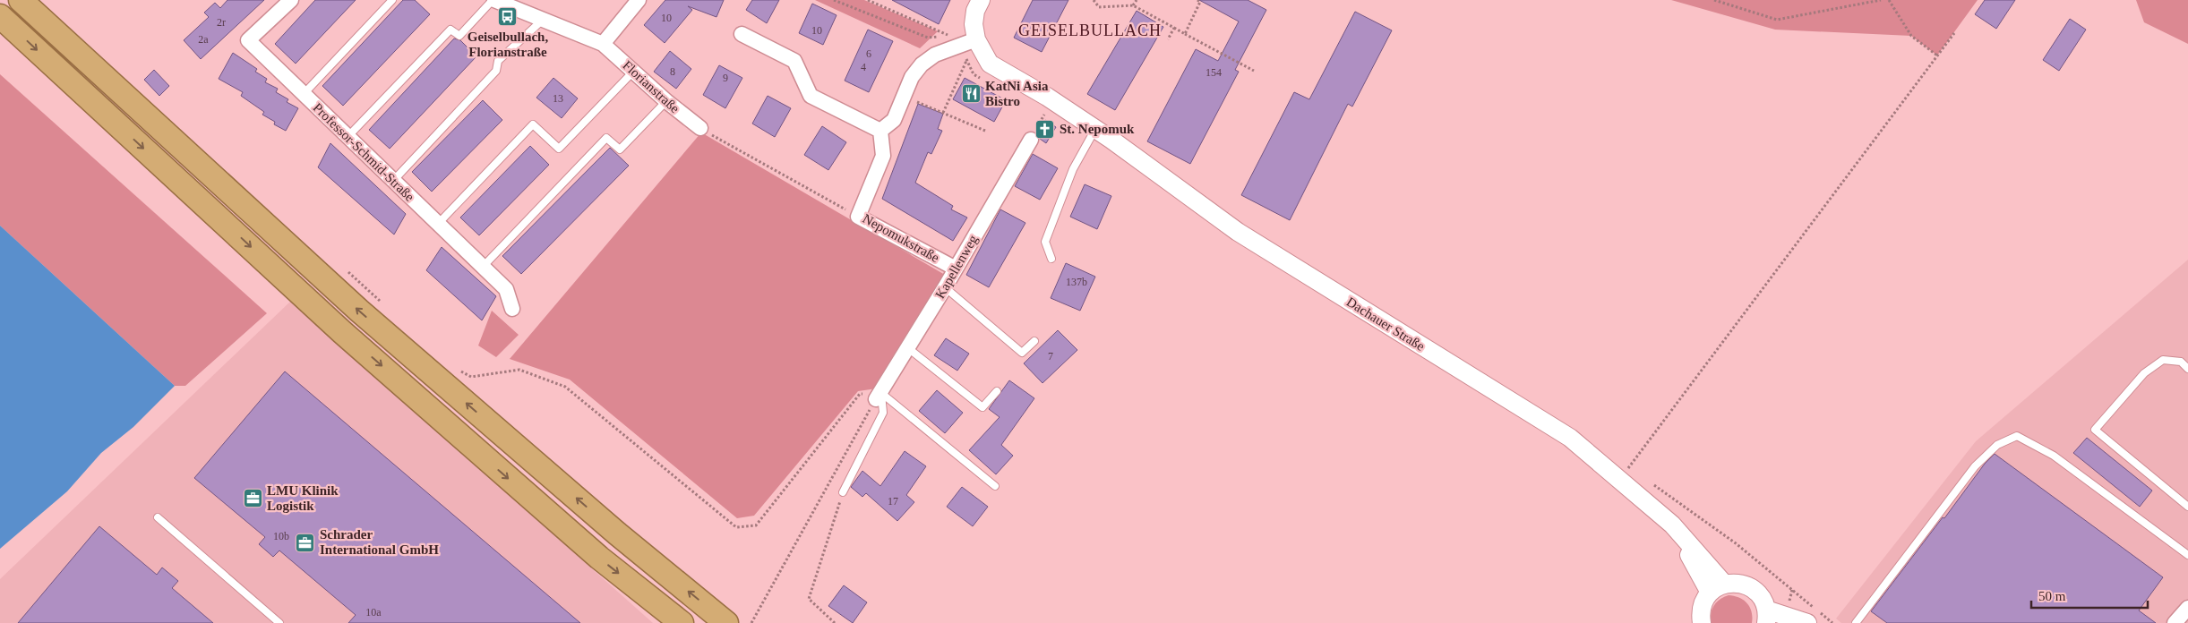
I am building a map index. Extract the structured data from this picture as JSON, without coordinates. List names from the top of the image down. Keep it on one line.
{"streets":{"street":["Florianstraße","Professor-Schmid-Straße","Nepomukstraße","Kapellenweg","Dachauer Straße"]},"crossings":[["Nepomukstraße","Kapellenweg"]],"districts":["GEISELBULLACH"],"places":{"bus stop":["Geiselbullach, Florianstraße"],"restaurant":["KatNi Asia Bistro"],"church":["St. Nepomuk"],"office":["LMU Klinik Logistik","Schrader International GmbH"]},"house_numbers":["10","2r","10","2a","6","4","8","154","9","13","137b","7","17","10b","10a"],"scale_bar":"50 m"}
